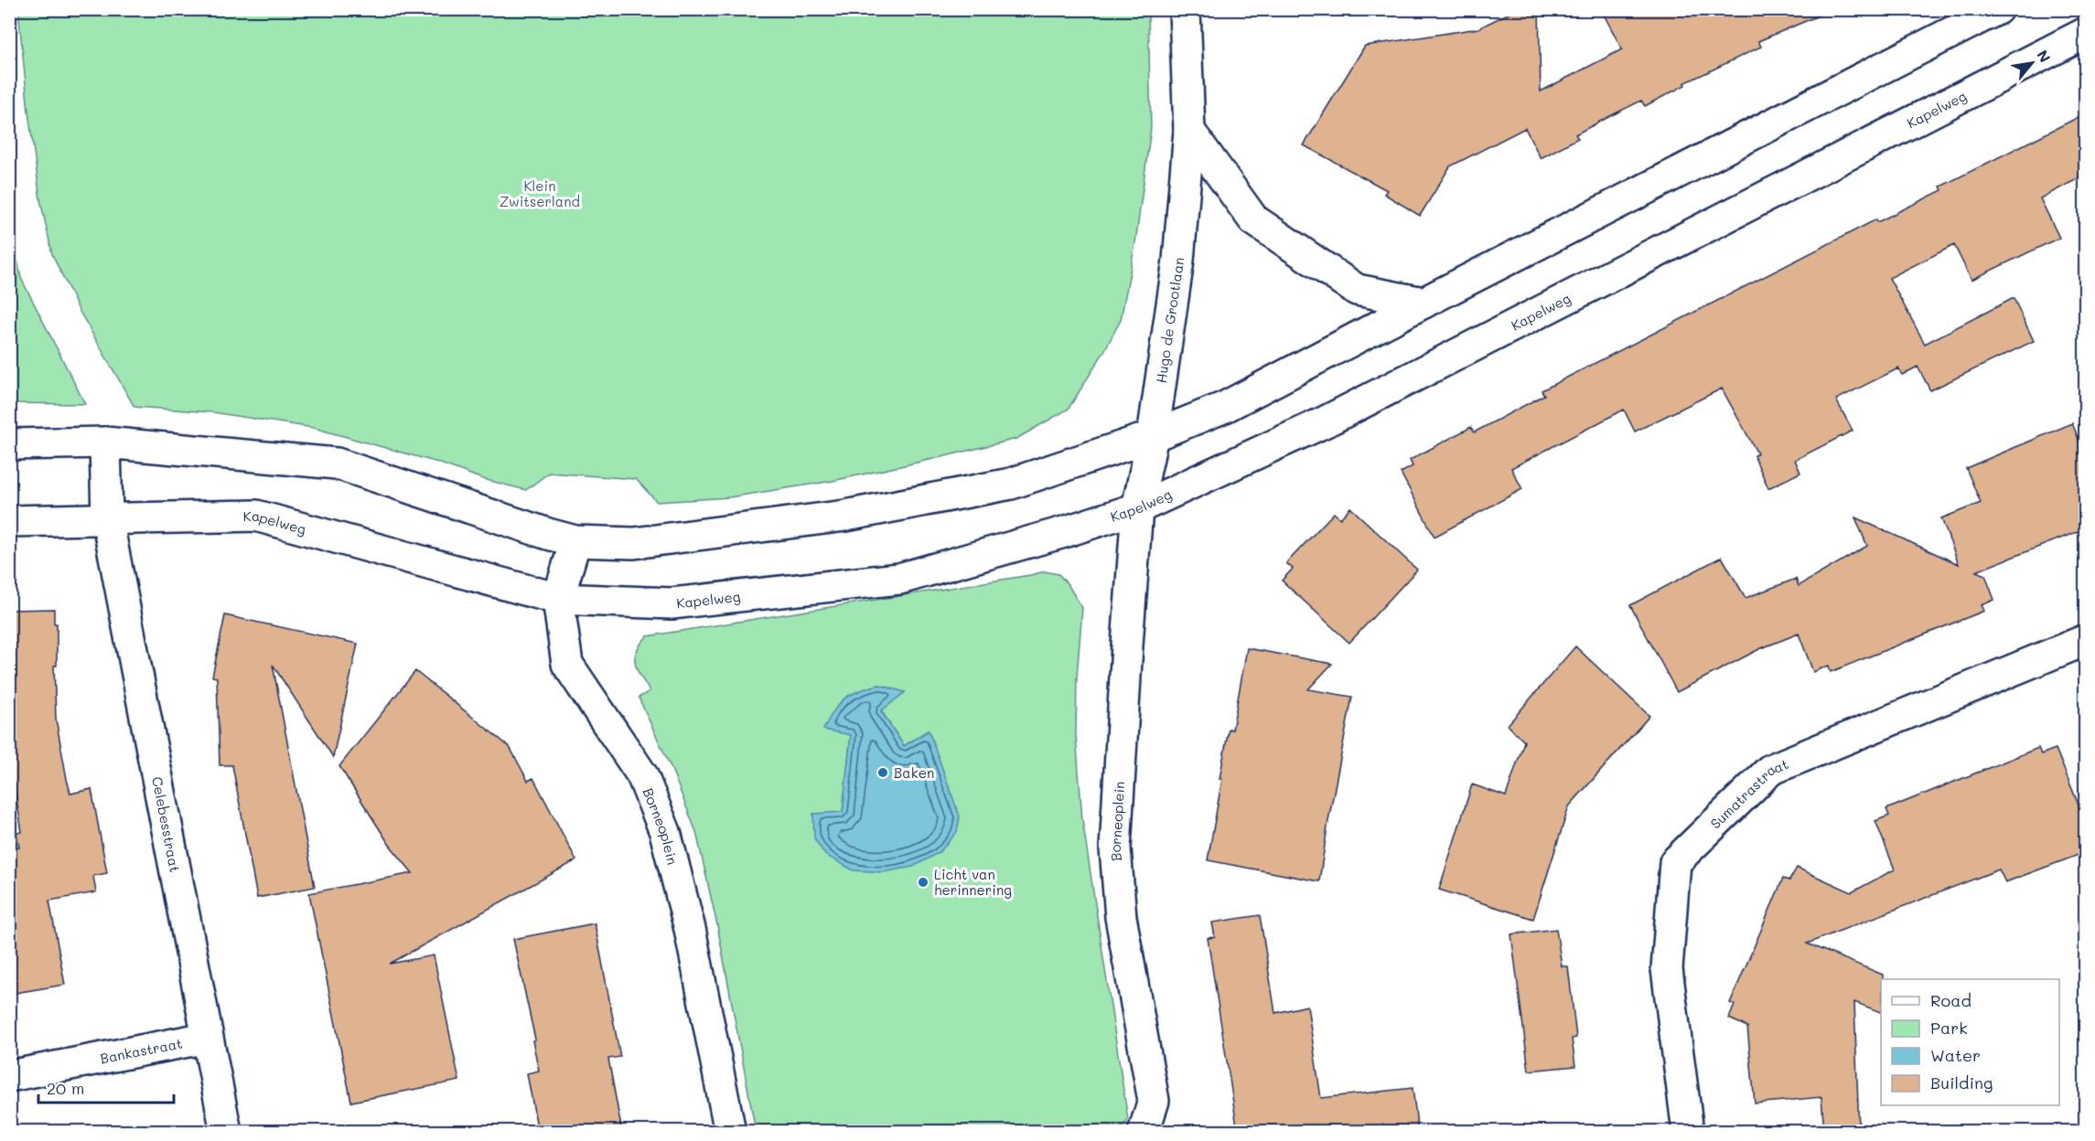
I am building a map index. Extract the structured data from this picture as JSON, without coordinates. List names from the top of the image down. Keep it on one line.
{"streets":{"street":["Kapelweg","Hugo de Grootlaan","Sumatrastraat","Borneoplein","Celebesstraat","Bankastraat"]},"crossings":[["Kapelweg","Hugo de Grootlaan"],["Kapelweg","Borneoplein"],["Kapelweg","Celebesstraat"],["Hugo de Grootlaan","Borneoplein"],["Celebesstraat","Bankastraat"]],"parks":["Klein Zwitserland"],"places":["Baken","Licht van herinnering"],"legend":["Road","Park","Water","Building"],"scale_bar":"20 m","north":"top right"}
